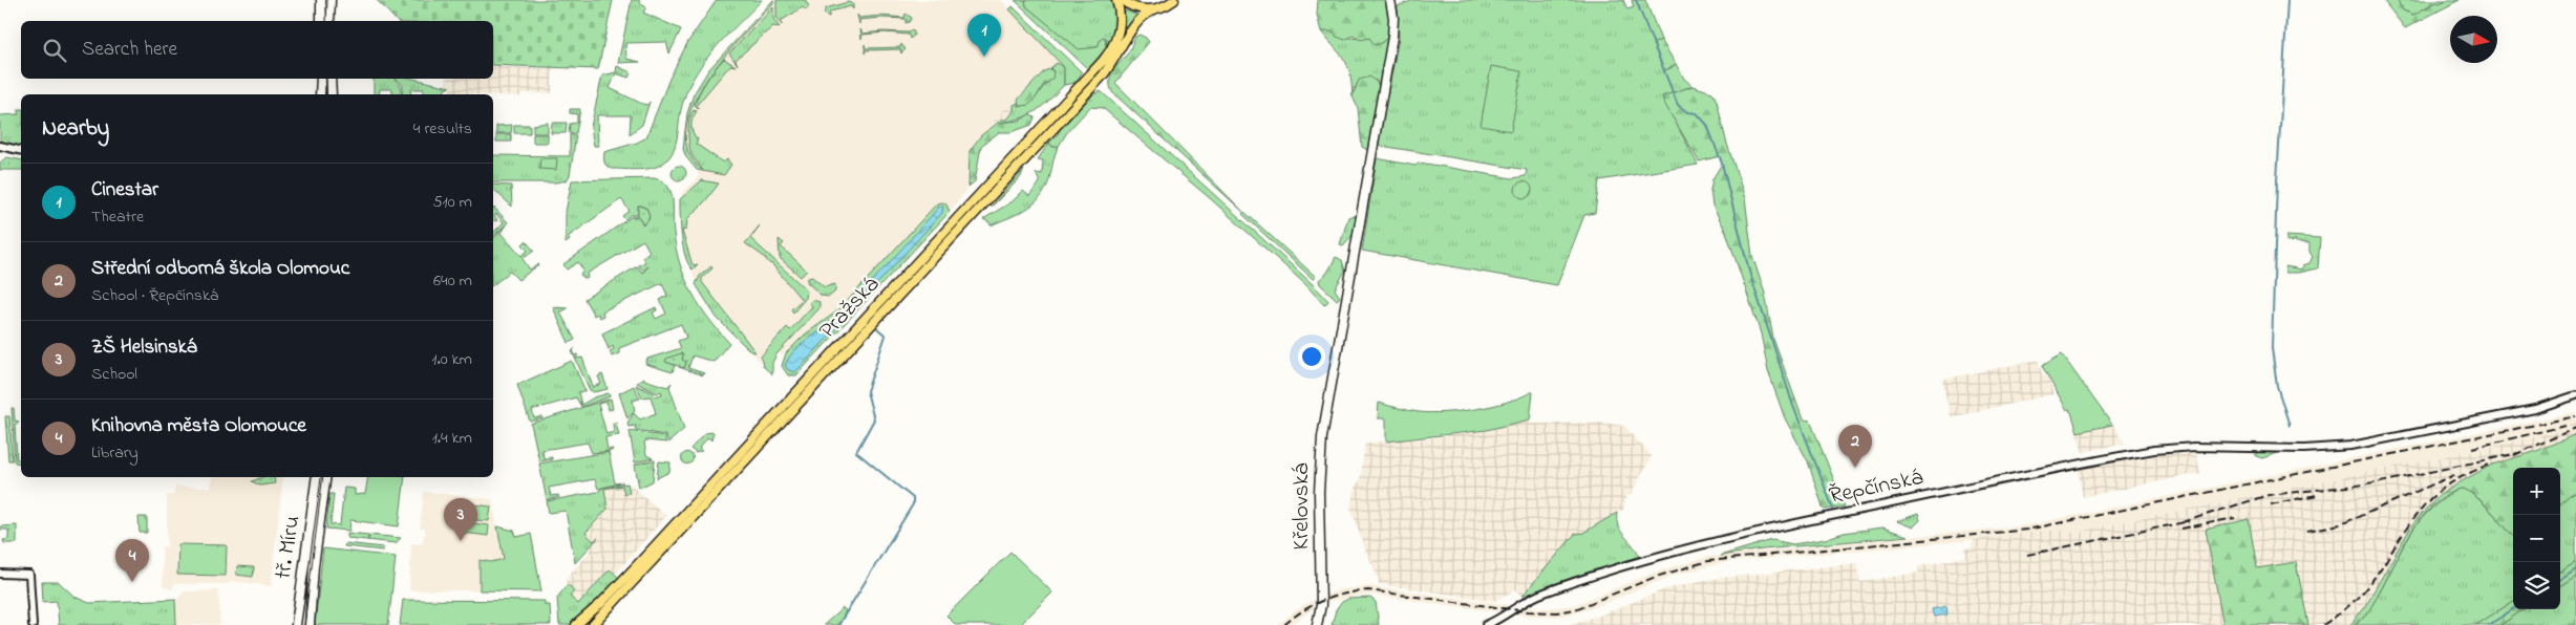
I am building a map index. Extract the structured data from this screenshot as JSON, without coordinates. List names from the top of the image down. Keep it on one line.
{"streets":{"main road":["Pražská","Křelovská","tř. Míru"],"street":["Řepčínská"]},"north":"right","page":{"pins":["1","2","3","4"],"search":"Search here","heading":["Nearby","4 results"],"list":[{"mark":"1","name":"Cinestar","note":"Theatre","value":"510 m"},{"mark":"2","name":"Střední odborná škola Olomouc","note":"School · Řepčínská","value":"640 m"},{"mark":"3","name":"ZŠ Helsinská","note":"School","value":"1.0 km"},{"mark":"4","name":"Knihovna města Olomouce","note":"Library","value":"1.4 km"}],"map_buttons":["+","−"]}}
